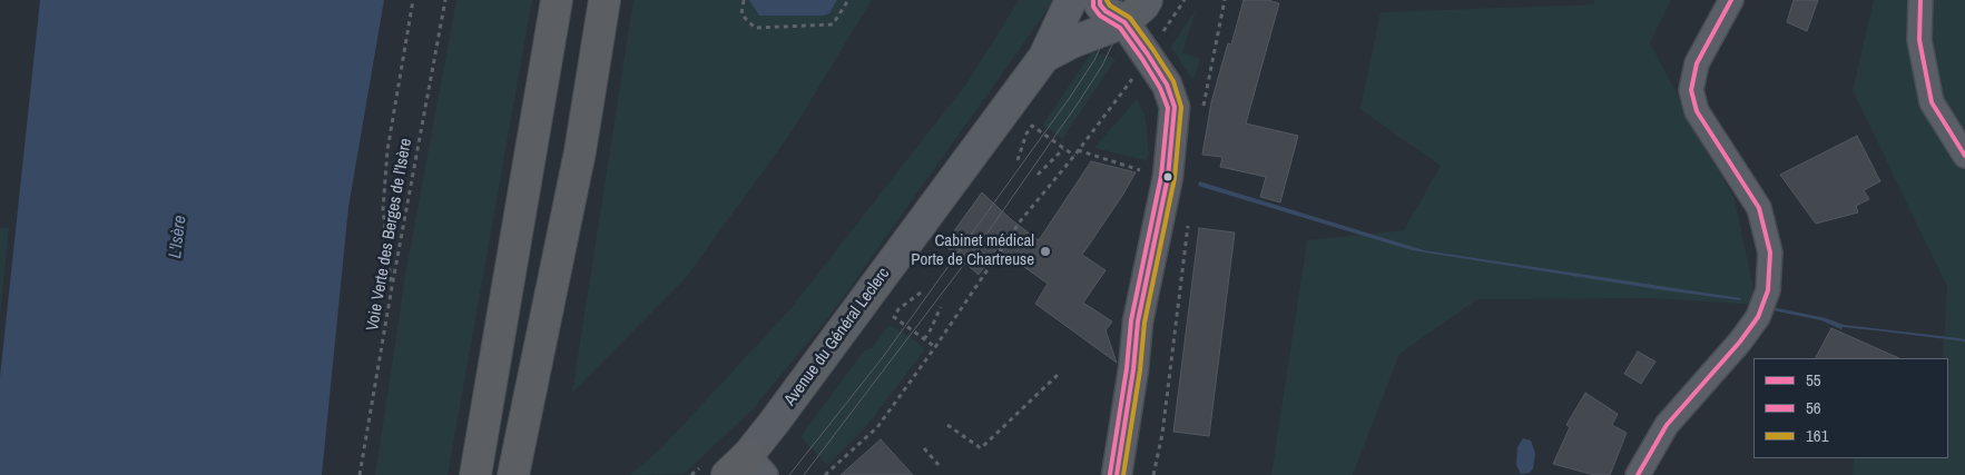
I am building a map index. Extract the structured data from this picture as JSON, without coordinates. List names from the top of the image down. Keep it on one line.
{"streets":{"main road":["Avenue du Général Leclerc"],"path":["Voie Verte des Berges de l'Isère"]},"water":["L'Isère"],"places":["Cabinet médical Porte de Chartreuse"],"lines":["transit line 55","transit line 56","transit line 161"],"legend":["55","56","161"]}
